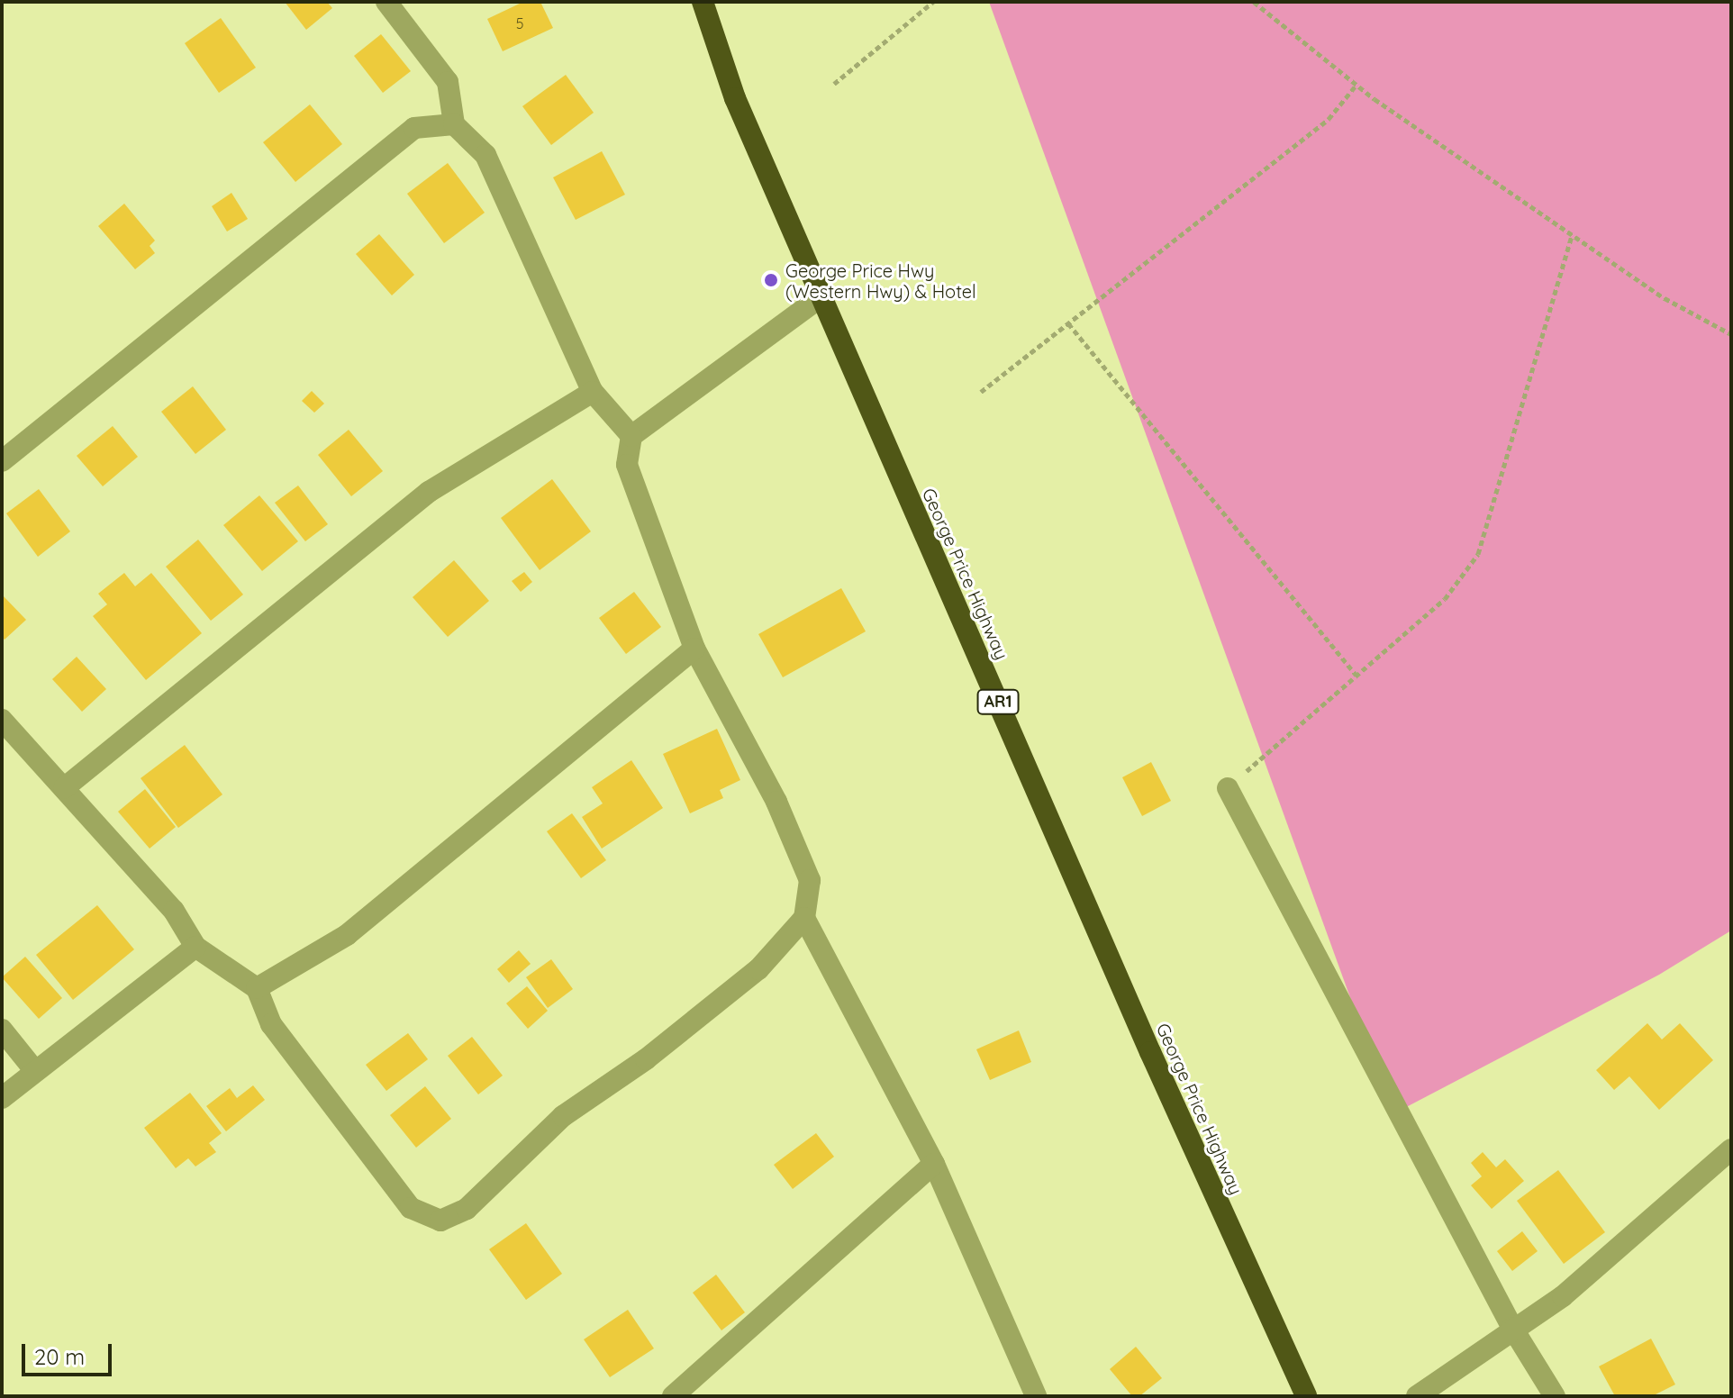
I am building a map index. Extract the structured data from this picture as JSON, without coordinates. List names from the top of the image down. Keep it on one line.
{"streets":{"highway":["George Price Highway","AR1"]},"places":["George Price Hwy (Western Hwy) & Hotel"],"house_numbers":["5"],"scale_bar":"20 m"}
